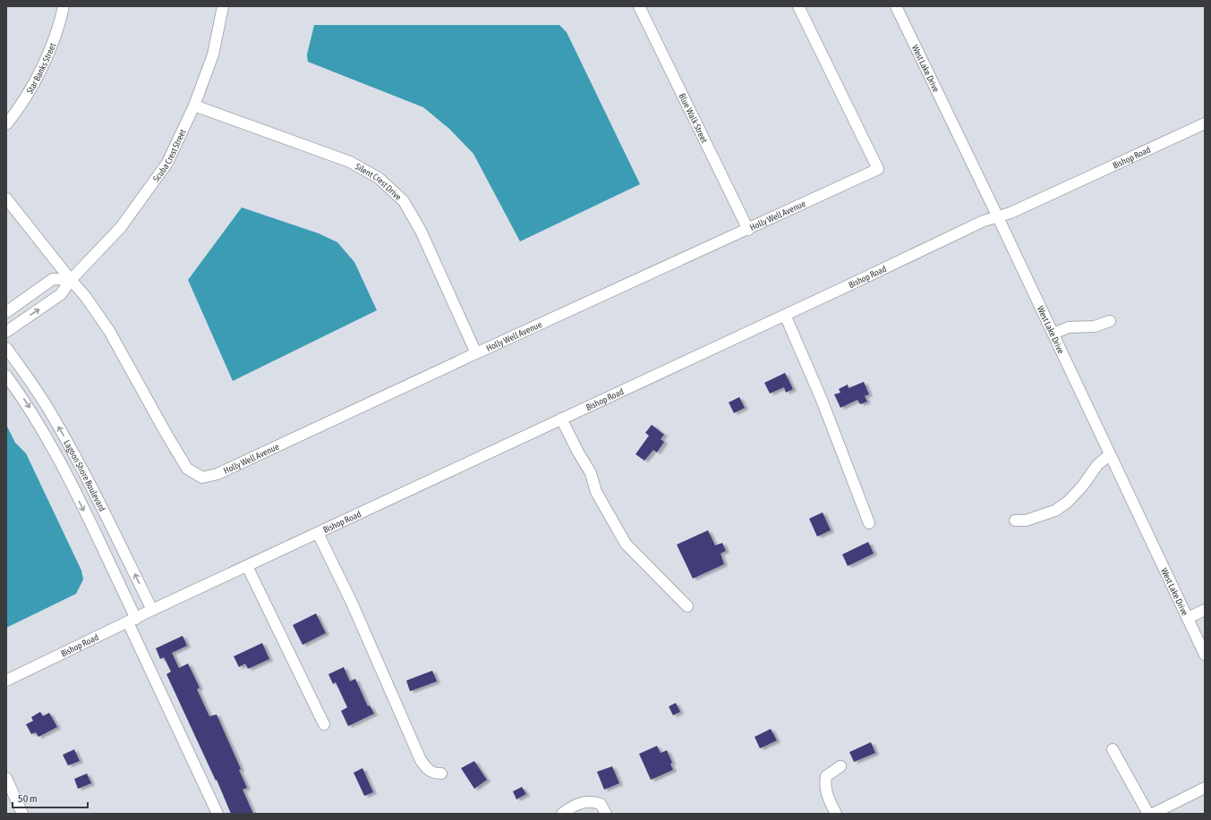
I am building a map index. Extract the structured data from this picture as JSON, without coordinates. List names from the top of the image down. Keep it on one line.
{"streets":{"street":["Star Banks Street","West Lake Drive","Blue Walk Street","Scuba Crest Street","Bishop Road","Silent Crest Drive","Holly Well Avenue","Lagoon Shore Boulevard"]},"crossings":[["West Lake Drive","Bishop Road"],["Blue Walk Street","Holly Well Avenue"],["Scuba Crest Street","Silent Crest Drive"],["Scuba Crest Street","Holly Well Avenue"],["Bishop Road","Lagoon Shore Boulevard"],["Silent Crest Drive","Holly Well Avenue"]],"scale_bar":"50 m"}
